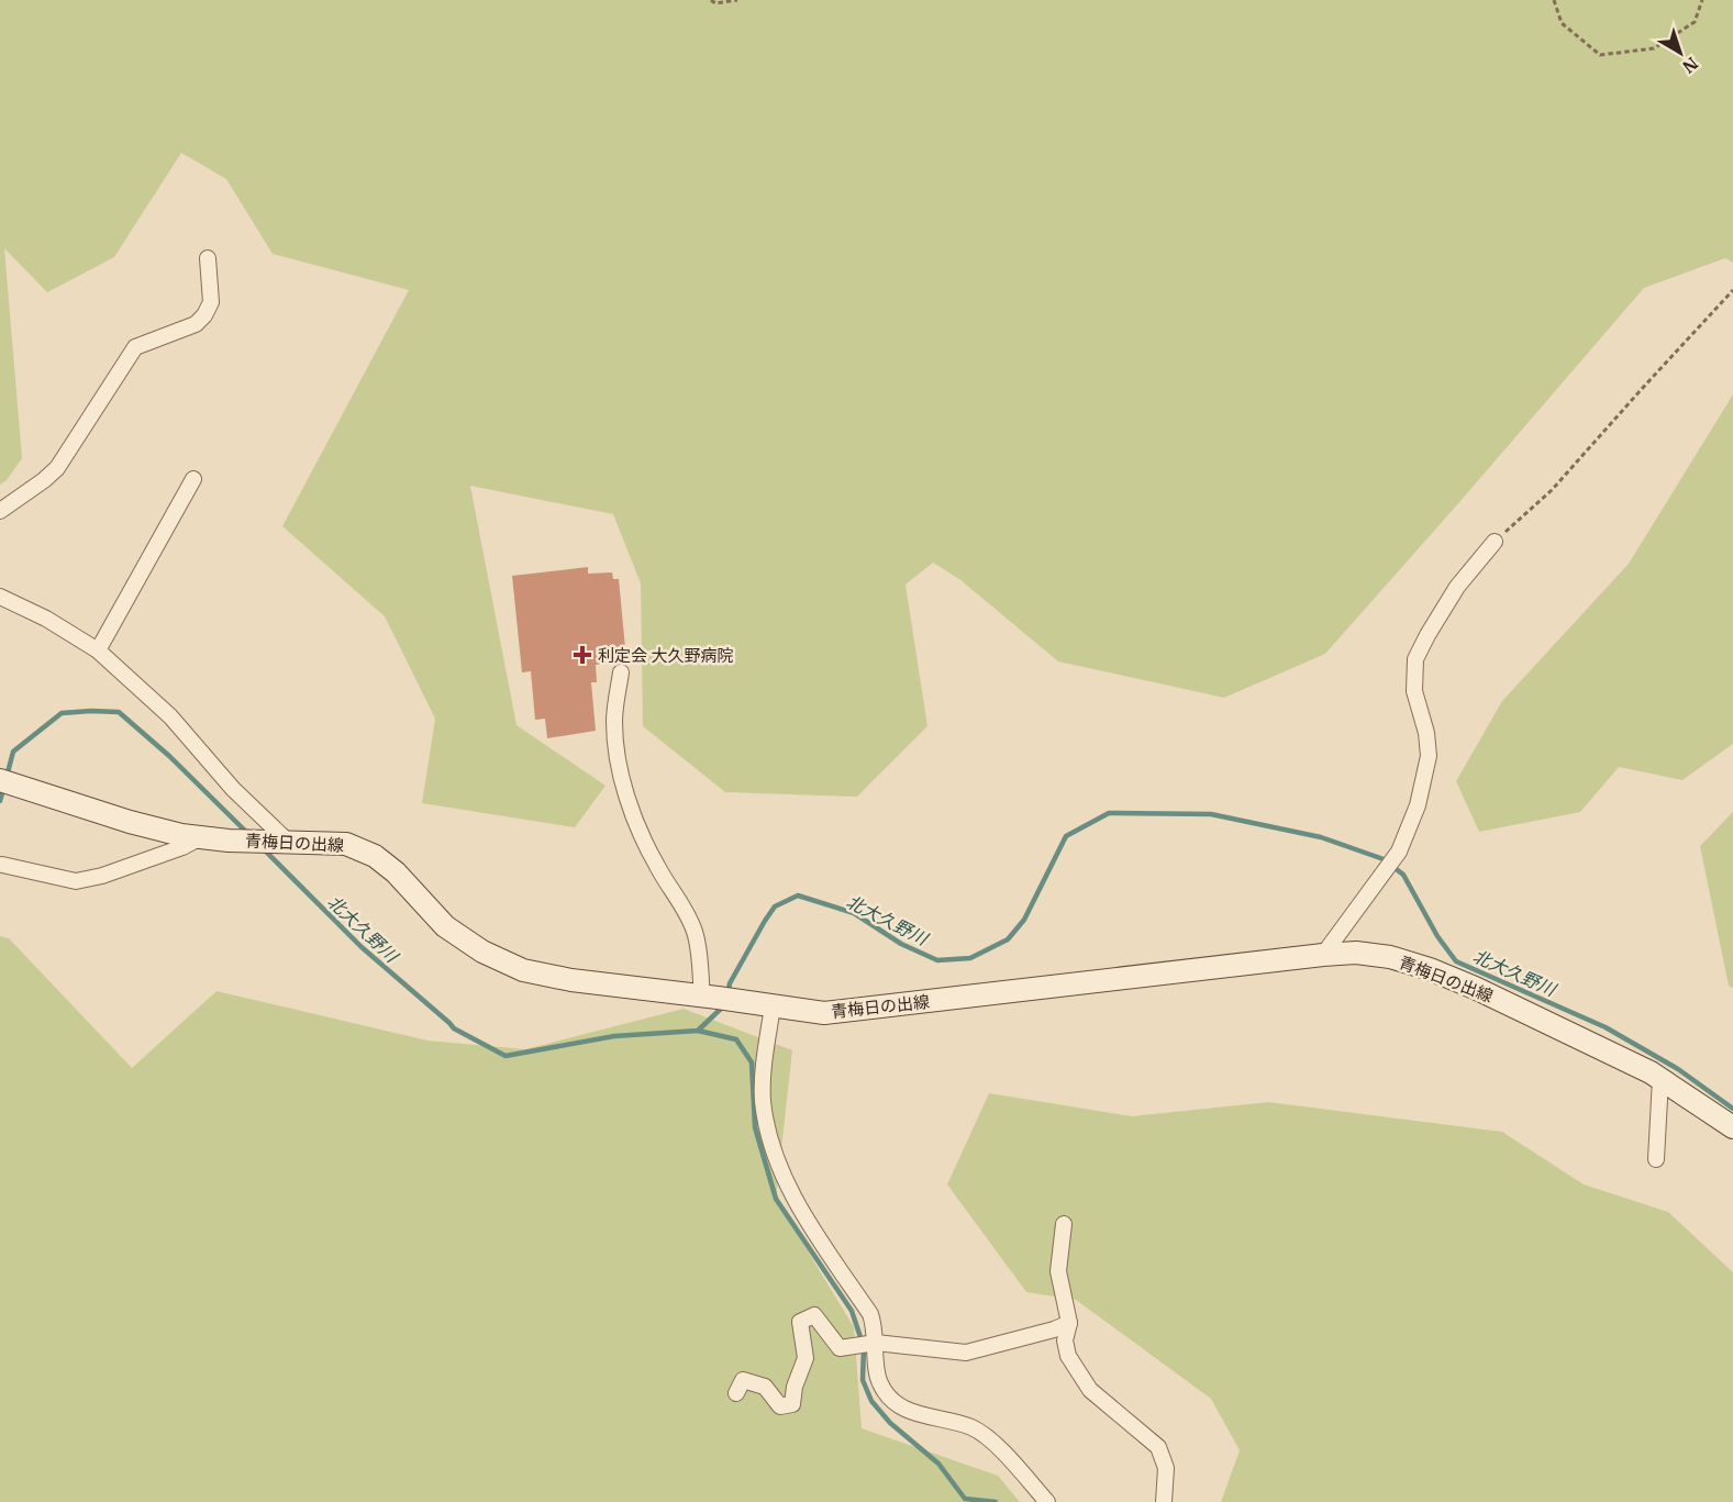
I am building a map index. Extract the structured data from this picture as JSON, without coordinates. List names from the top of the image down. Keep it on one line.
{"streets":{"main road":["青梅日の出線"]},"water":["北大久野川"],"places":{"health":["利定会 大久野病院"]},"north":"bottom right"}
